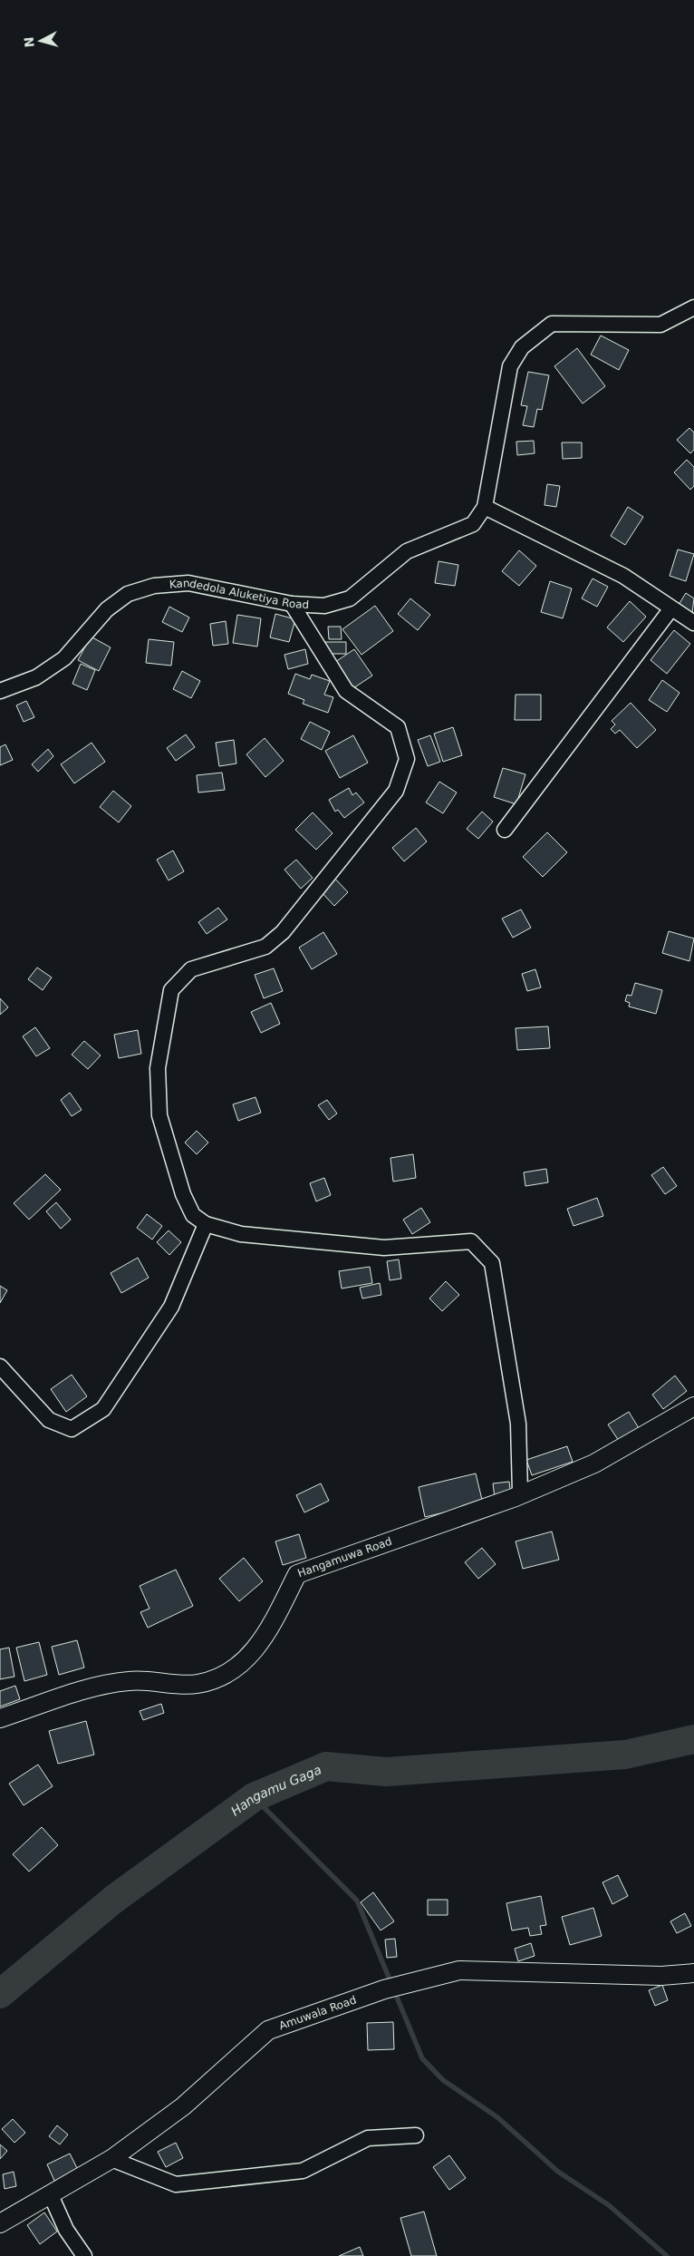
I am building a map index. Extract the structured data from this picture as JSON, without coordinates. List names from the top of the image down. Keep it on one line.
{"streets":{"street":["Kandedola Aluketiya Road","Hangamuwa Road","Amuwala Road"]},"water":["Hangamu Gaga"],"north":"left"}
